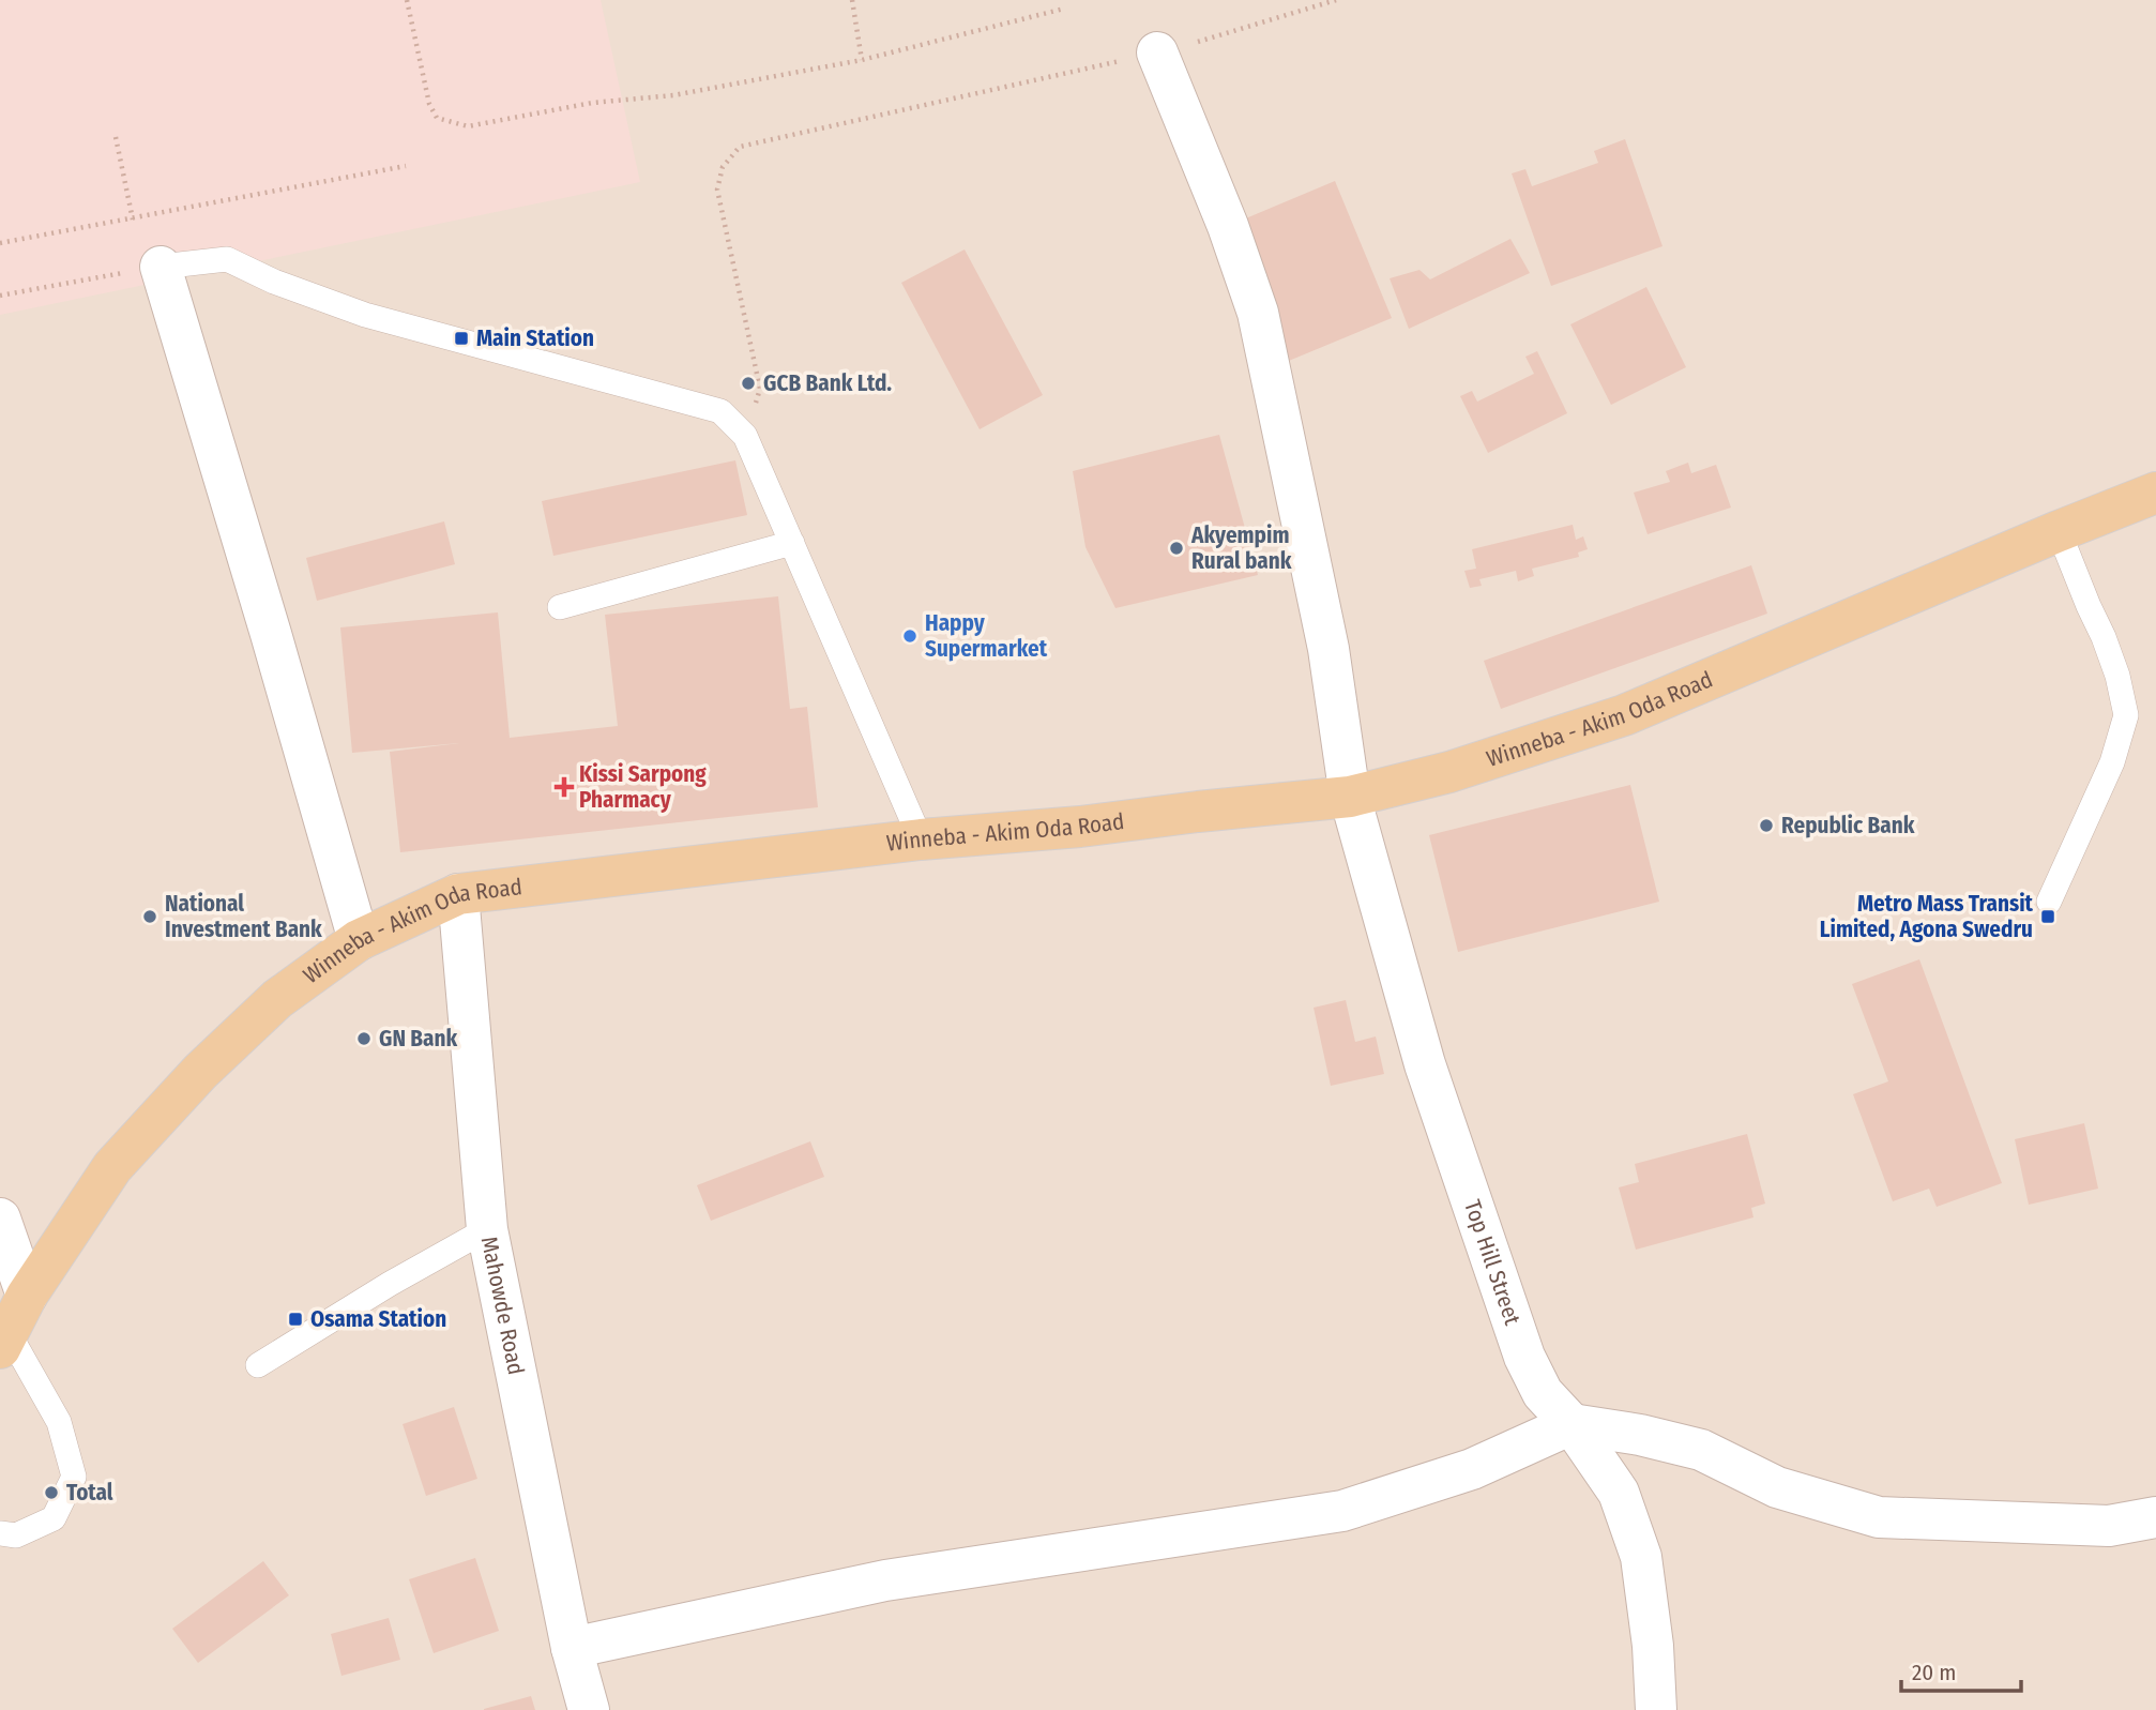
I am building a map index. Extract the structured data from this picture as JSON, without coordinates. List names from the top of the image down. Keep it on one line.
{"streets":{"main road":["Winneba - Akim Oda Road"],"street":["Top Hill Street","Mahowde Road"]},"crossings":[["Winneba - Akim Oda Road","Top Hill Street"],["Winneba - Akim Oda Road","Mahowde Road"]],"places":{"transit":["Main Station","Metro Mass Transit Limited, Agona Swedru","Osama Station"],"other":["GCB Bank Ltd.","Akyempim Rural bank","Happy Supermarket","Republic Bank","National Investment Bank","GN Bank","Total"],"health":["Kissi Sarpong Pharmacy"]},"scale_bar":"20 m"}
